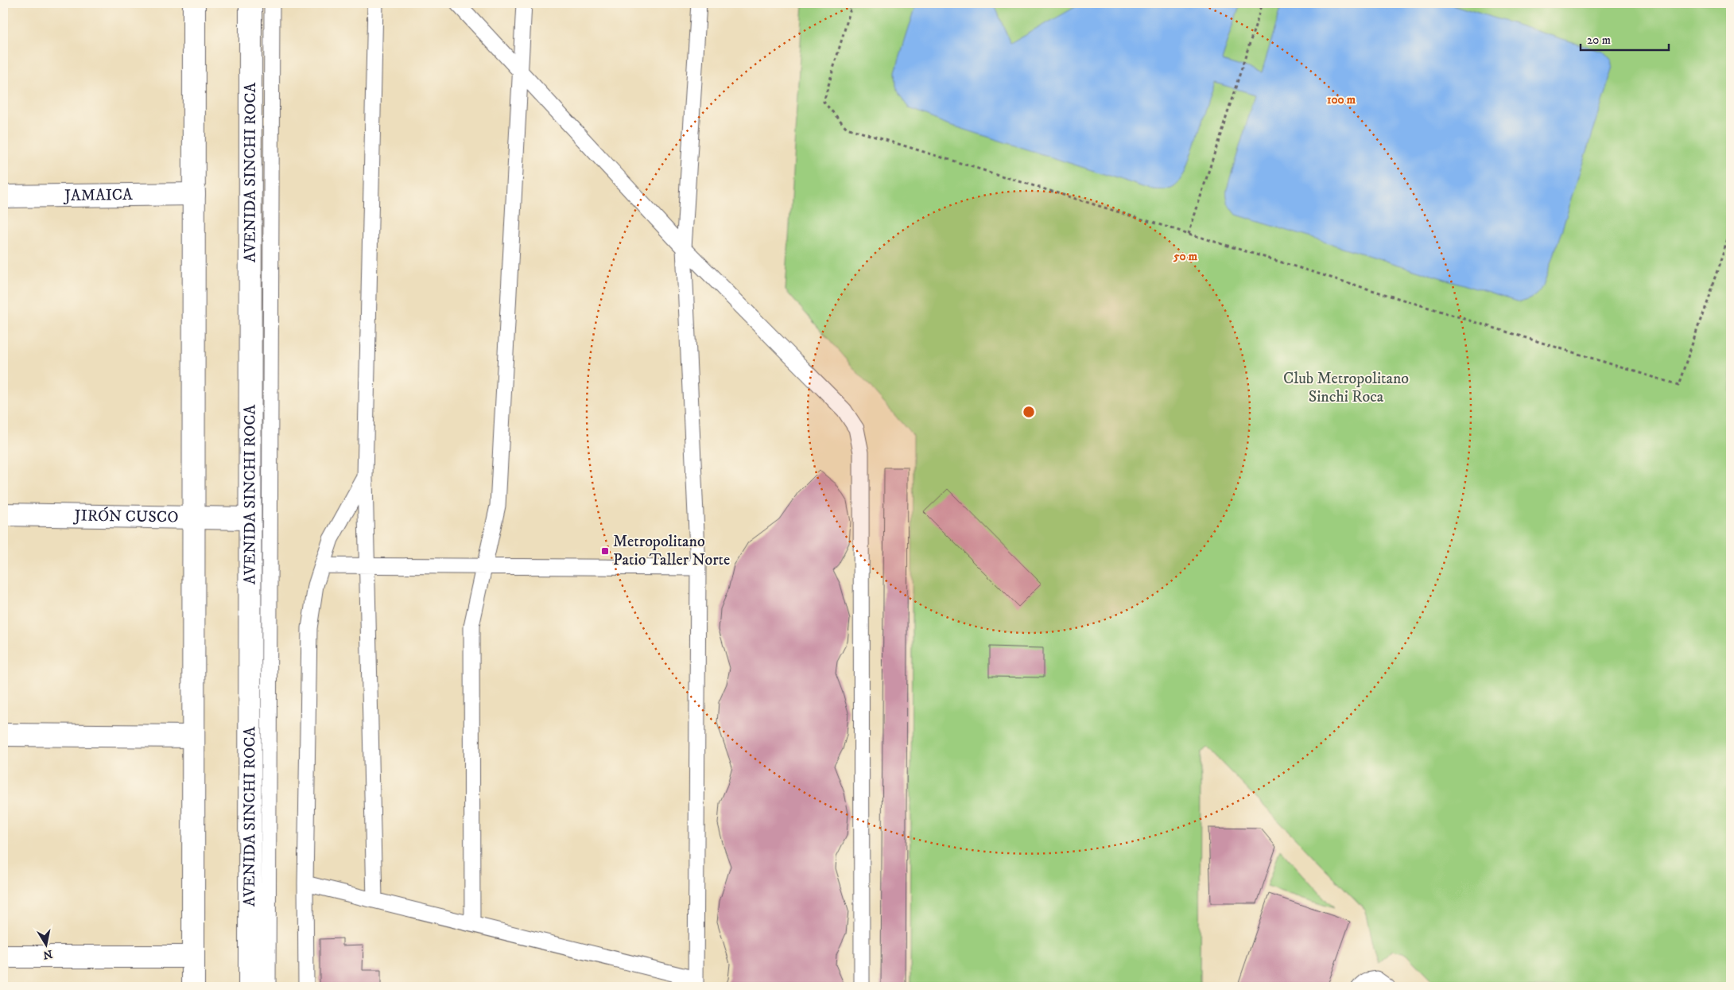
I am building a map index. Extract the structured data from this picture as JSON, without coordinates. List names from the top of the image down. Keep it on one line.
{"streets":{"main road":["AVENIDA SINCHI ROCA","JAMAICA","JIRÓN CUSCO"]},"crossings":[["AVENIDA SINCHI ROCA","JIRÓN CUSCO"]],"parks":["Club Metropolitano Sinchi Roca"],"places":{"transit":["Metropolitano Patio Taller Norte"]},"scale_bar":"20 m","north":"bottom","rings":["100 m","50 m"]}
